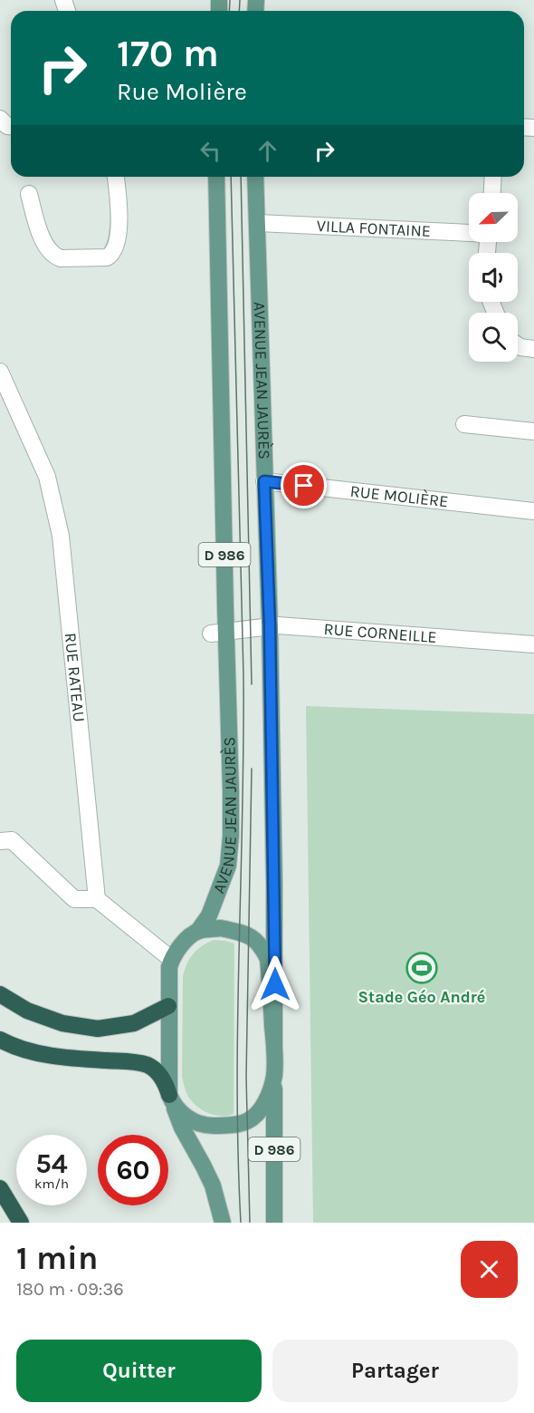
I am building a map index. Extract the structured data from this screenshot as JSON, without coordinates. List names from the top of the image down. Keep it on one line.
{"streets":{"main road":["AVENUE JEAN JAURÈS","D 986"],"street":["VILLA FONTAINE","RUE MOLIÈRE","RUE CORNEILLE","RUE RATEAU"]},"crossings":[["VILLA FONTAINE","AVENUE JEAN JAURÈS"],["AVENUE JEAN JAURÈS","RUE MOLIÈRE"],["AVENUE JEAN JAURÈS","RUE CORNEILLE"]],"places":{"sports":["Stade Géo André"]},"north":"bottom left","page":{"turn":["170 m","Rue Molière"],"speed":"54 km/h","limit":"60","heading":["1 min","180 m · 09:36"],"buttons":["Quitter","Partager"]}}
